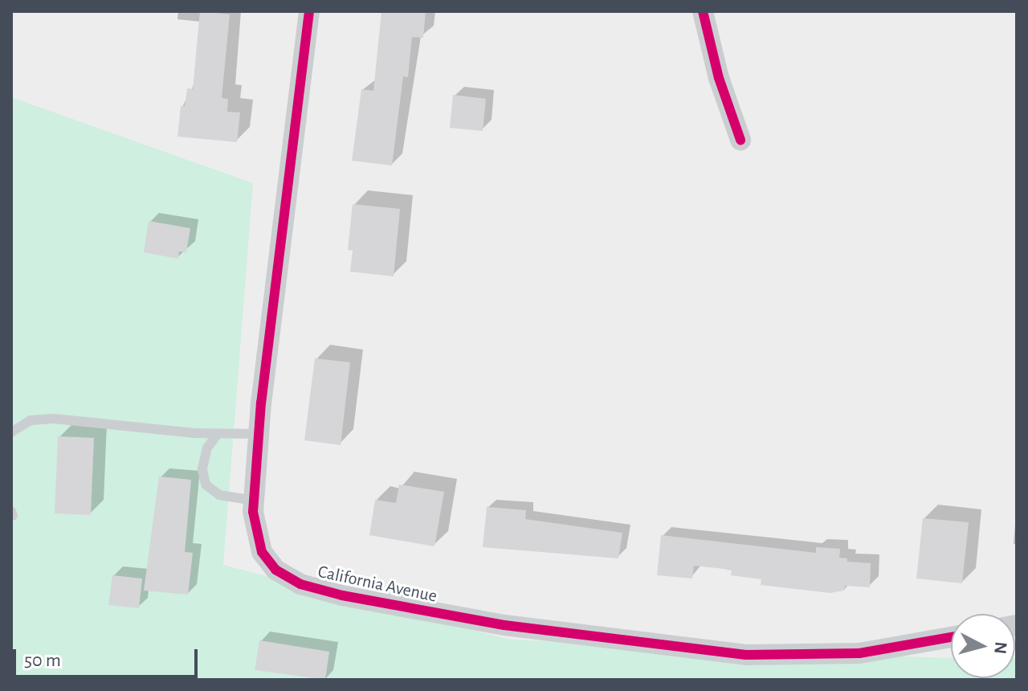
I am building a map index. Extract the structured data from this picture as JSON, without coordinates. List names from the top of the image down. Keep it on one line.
{"streets":{"street":["California Avenue"]},"scale_bar":"50 m","north":"right"}
